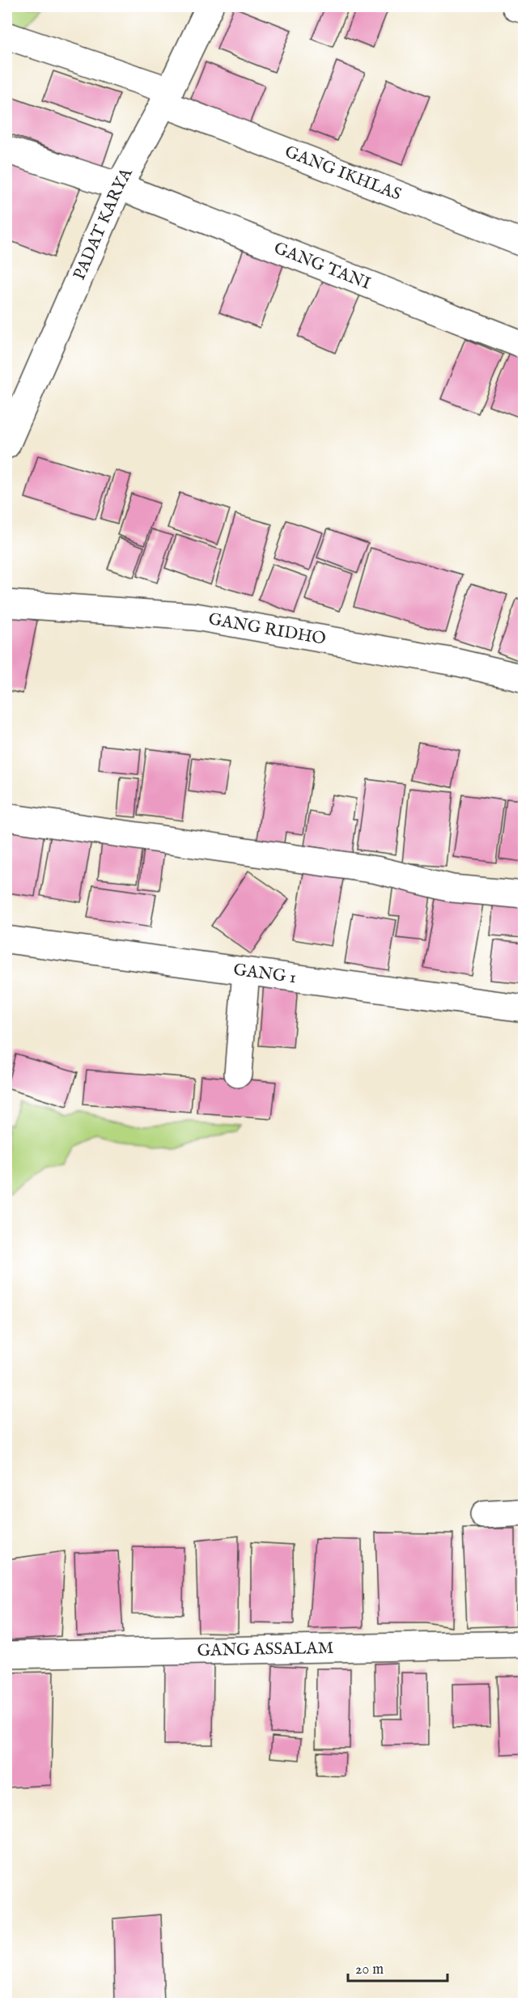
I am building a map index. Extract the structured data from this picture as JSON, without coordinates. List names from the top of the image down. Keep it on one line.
{"streets":{"street":["GANG IKHLAS","PADAT KARYA","GANG TANI","GANG RIDHO","GANG 1","GANG ASSALAM"]},"crossings":[["GANG IKHLAS","PADAT KARYA"],["PADAT KARYA","GANG TANI"]],"scale_bar":"20 m"}
